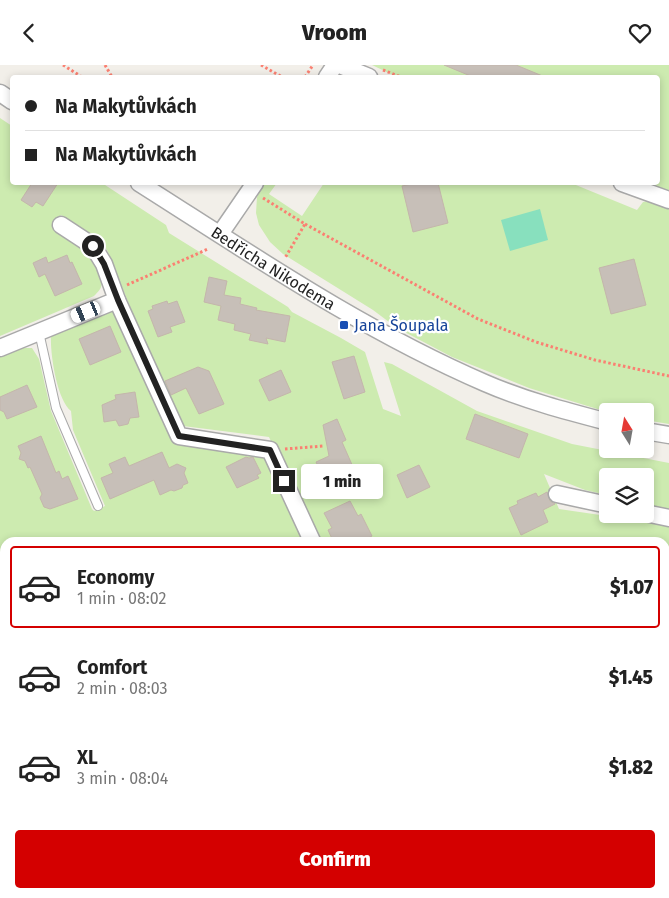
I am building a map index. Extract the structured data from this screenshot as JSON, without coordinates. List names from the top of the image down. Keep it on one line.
{"streets":{"street":["Bedřicha Nikodema"]},"places":{"transit":["Jana Šoupala"]},"north":"top","page":{"header":"Vroom","banner":["Na Makytůvkách","Na Makytůvkách"],"bubble":"1 min","list":[{"name":"Economy","note":"1 min · 08:02","value":"$1.07"},{"name":"Comfort","note":"2 min · 08:03","value":"$1.45"},{"name":"XL","note":"3 min · 08:04","value":"$1.82"}],"buttons":"Confirm"}}
